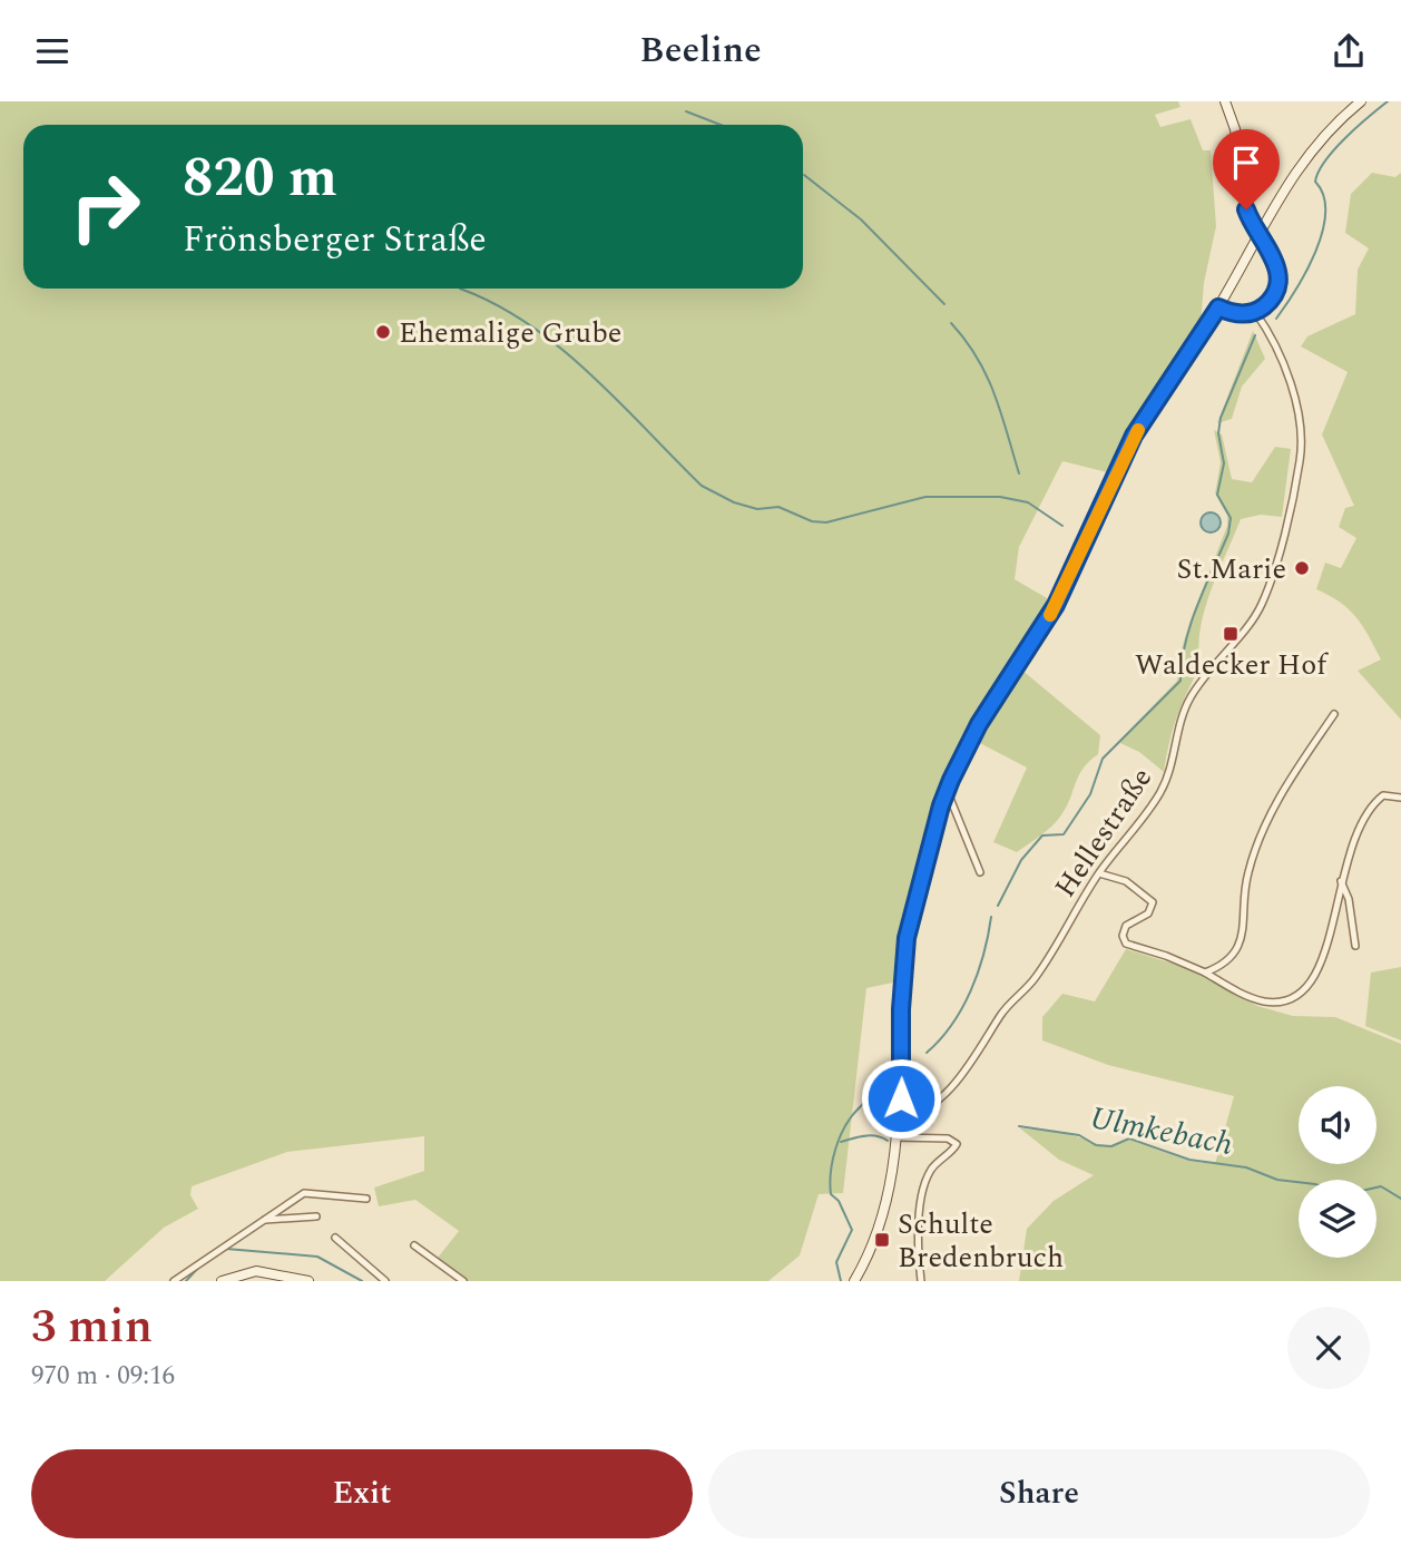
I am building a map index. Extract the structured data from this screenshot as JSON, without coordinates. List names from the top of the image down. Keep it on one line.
{"streets":{"street":["Hellestraße"]},"water":["Ulmkebach"],"places":{"other":["Ehemalige Grube","St.Marie"],"transit":["Waldecker Hof","Schulte Bredenbruch"]},"page":{"header":"Beeline","turn":["820 m","Frönsberger Straße"],"heading":["3 min","970 m · 09:16"],"buttons":["Exit","Share"]}}
